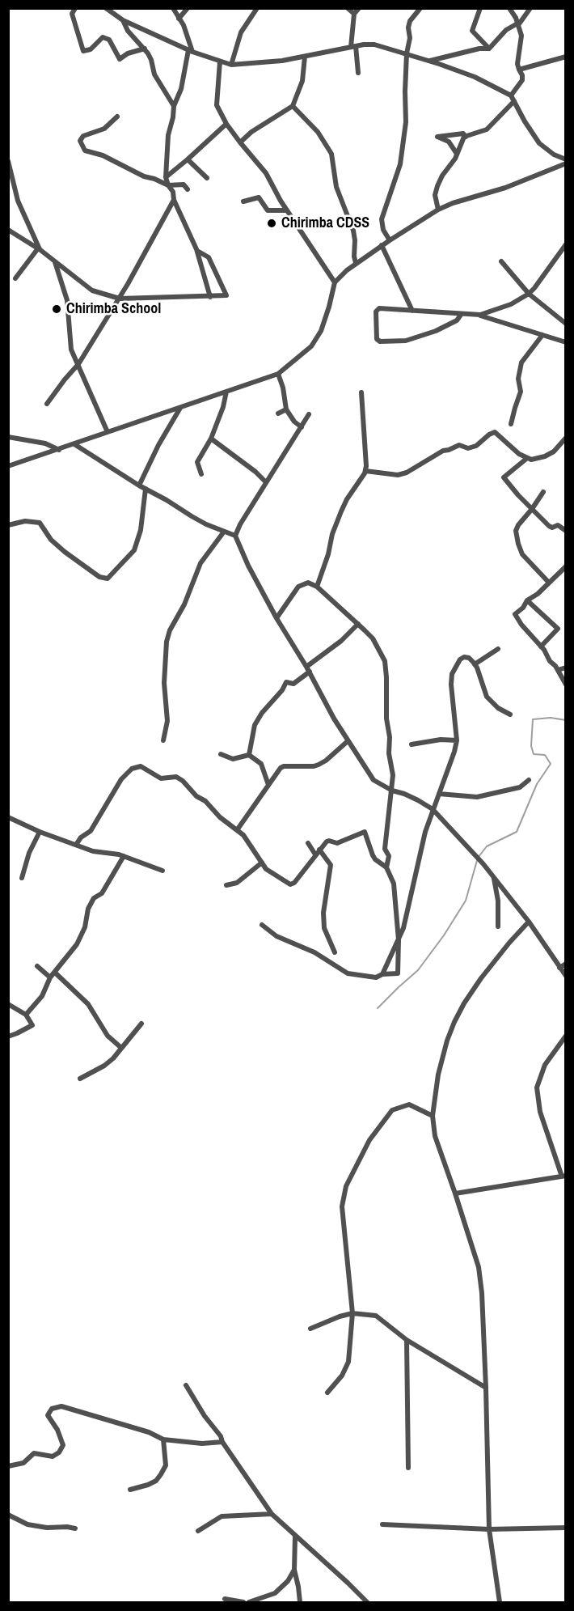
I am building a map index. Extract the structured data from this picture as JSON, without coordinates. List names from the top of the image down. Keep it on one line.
{"places":["Chirimba CDSS","Chirimba School"]}
